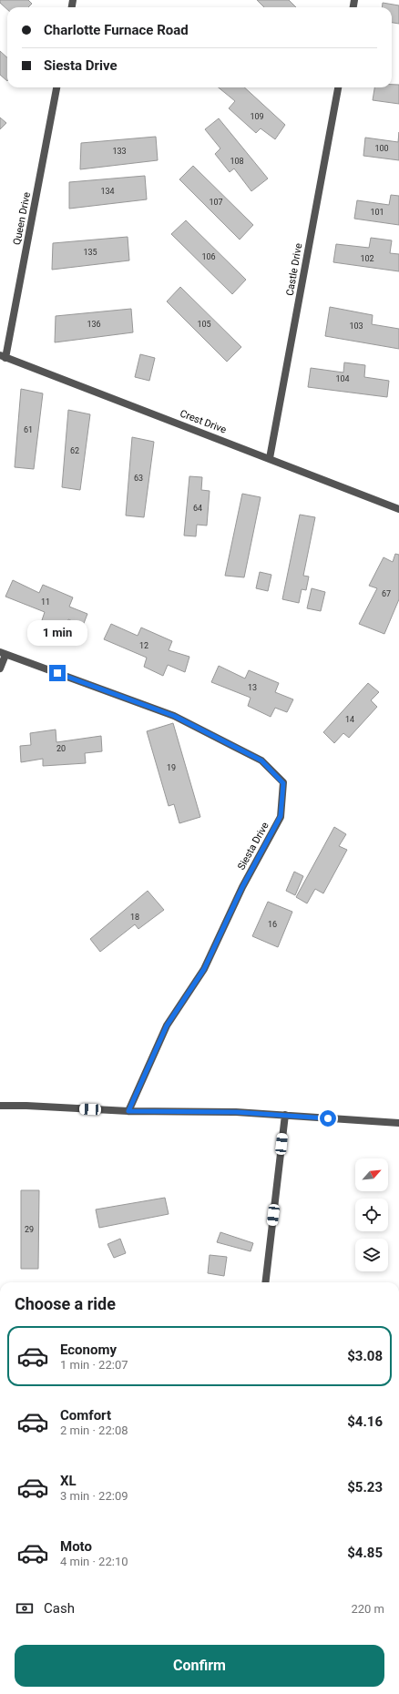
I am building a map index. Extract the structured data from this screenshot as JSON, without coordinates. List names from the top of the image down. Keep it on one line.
{"streets":{"street":["Queen Drive","Castle Drive","Crest Drive","Siesta Drive"]},"crossings":[["Queen Drive","Crest Drive"],["Castle Drive","Crest Drive"]],"house_numbers":["109","100","133","108","134","107","101","135","106","102","136","105","103","104","61","62","63","64","67","11","12","13","14","20","19","18","16","29"],"north":"top right","page":{"banner":["Charlotte Furnace Road","Siesta Drive"],"bubble":"1 min","heading":"Choose a ride","list":[{"name":"Economy","note":"1 min · 22:07","value":"$3.08"},{"name":"Comfort","note":"2 min · 22:08","value":"$4.16"},{"name":"XL","note":"3 min · 22:09","value":"$5.23"},{"name":"Moto","note":"4 min · 22:10","value":"$4.85"}],"pay":["Cash","220 m"],"buttons":"Confirm"}}
